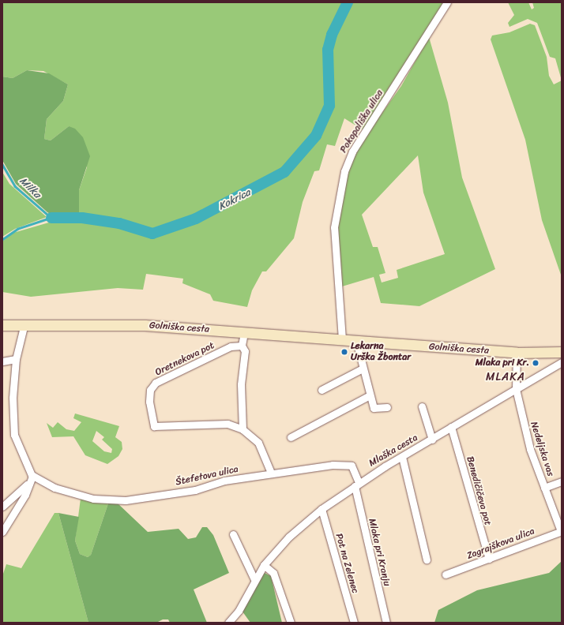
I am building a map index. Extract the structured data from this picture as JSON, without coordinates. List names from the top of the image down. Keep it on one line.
{"streets":{"main road":["Golniška cesta"],"street":["Pokopališka ulica","Oretnekova pot","Nedeljska vas","Mlaška cesta","Štefetova ulica","Benedičičeva pot","Zagrajškova ulica","Mlaka pri Kranju","Pot na Zelenec"]},"crossings":[["Pokopališka ulica","Golniška cesta"],["Oretnekova pot","Štefetova ulica"],["Nedeljska vas","Mlaška cesta"],["Nedeljska vas","Zagrajškova ulica"],["Mlaška cesta","Štefetova ulica"],["Mlaška cesta","Benedičičeva pot"],["Mlaška cesta","Mlaka pri Kranju"],["Mlaška cesta","Pot na Zelenec"],["Štefetova ulica","Mlaka pri Kranju"],["Benedičičeva pot","Zagrajškova ulica"]],"districts":["MLAKA"],"water":["Milka","Kokrica"],"places":["Lekarna Urška Žbontar","Mlaka pri Kr."]}
